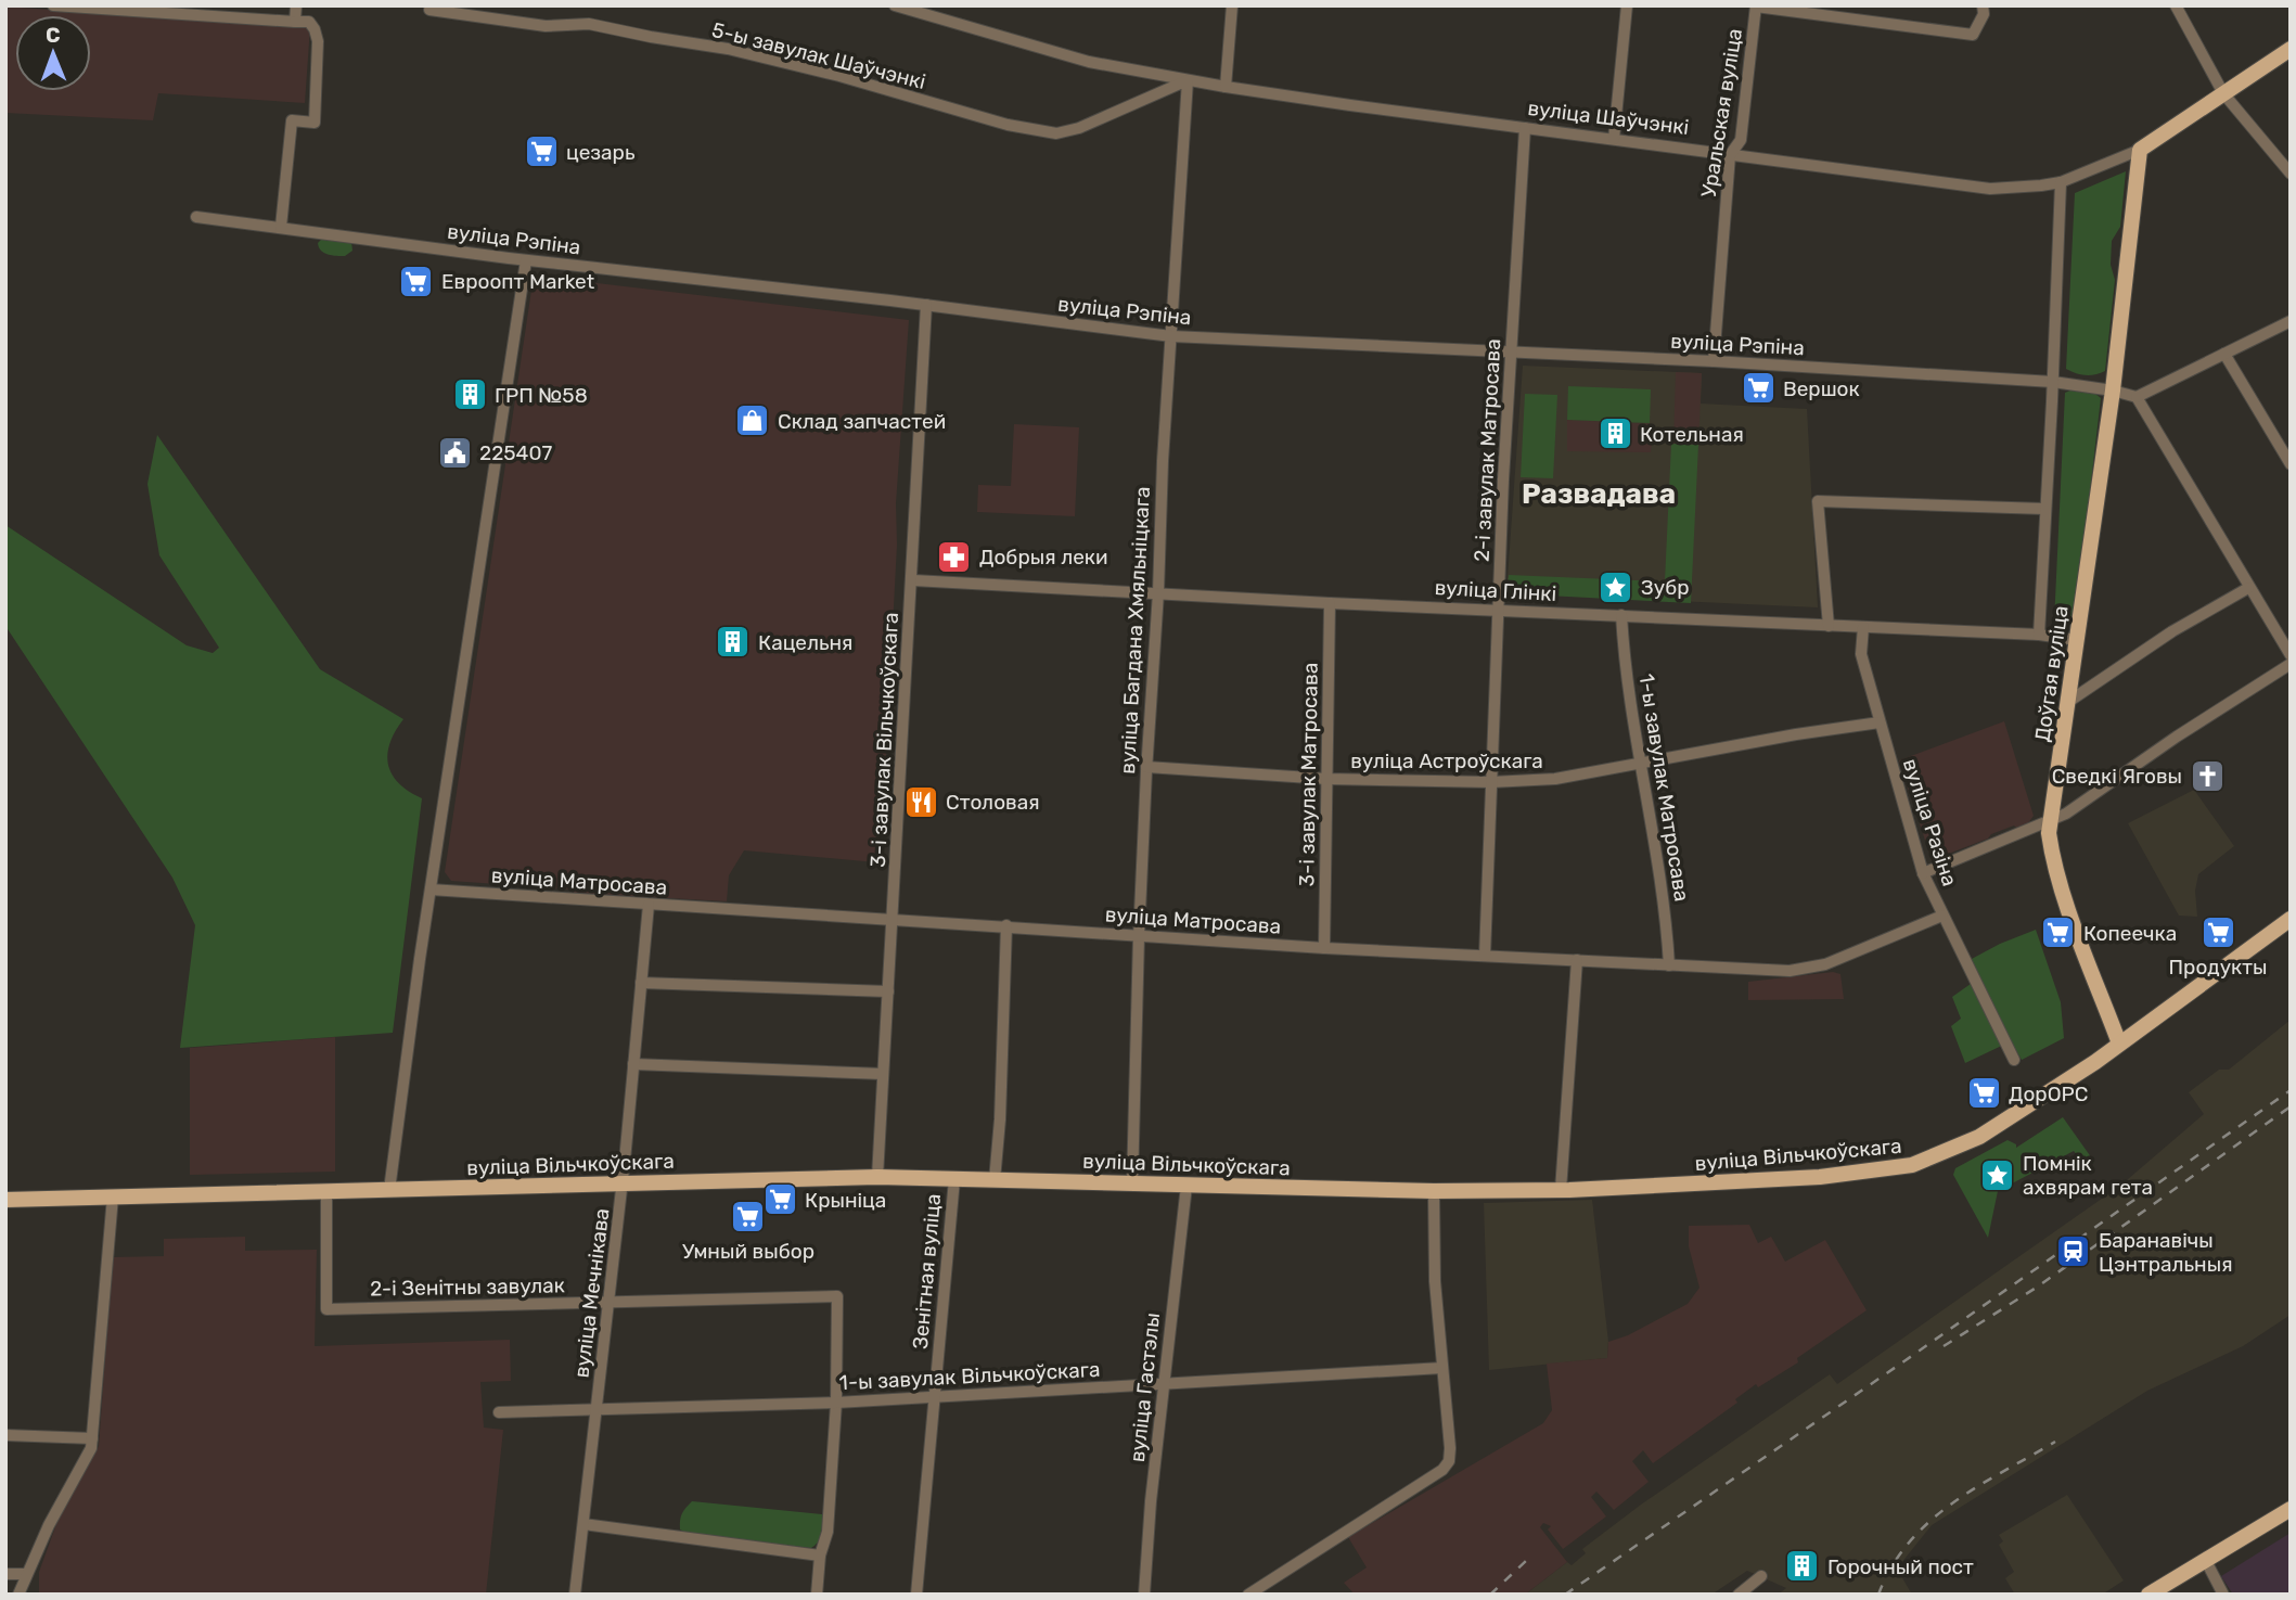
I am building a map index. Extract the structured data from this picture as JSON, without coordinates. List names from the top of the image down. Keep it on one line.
{"streets":{"main road":["вуліца Шаўчэнкі","Доўгая вуліца","вуліца Вільчкоўскага"],"street":["5-ы завулак Шаўчэнкі","Уральская вуліца","вуліца Рэпіна","2-і завулак Матросава","вуліца Глінкі","вуліца Багдана Хмяльніцкага","3-і завулак Вільчкоўскага","вуліца Астроўскага","3-і завулак Матросава","1-ы завулак Матросава","вуліца Разіна","вуліца Матросава","Зенітная вуліца","2-і Зенітны завулак","вуліца Мечнікава","1-ы завулак Вільчкоўскага","вуліца Гастэлы"]},"crossings":[["5-ы завулак Шаўчэнкі","вуліца Шаўчэнкі"],["5-ы завулак Шаўчэнкі","вуліца Багдана Хмяльніцкага"],["Уральская вуліца","вуліца Шаўчэнкі"],["Уральская вуліца","вуліца Рэпіна"],["вуліца Шаўчэнкі","2-і завулак Матросава"],["вуліца Шаўчэнкі","вуліца Багдана Хмяльніцкага"],["вуліца Шаўчэнкі","Доўгая вуліца"],["вуліца Рэпіна","2-і завулак Матросава"],["вуліца Рэпіна","вуліца Багдана Хмяльніцкага"],["вуліца Рэпіна","Доўгая вуліца"],["вуліца Рэпіна","3-і завулак Вільчкоўскага"],["2-і завулак Матросава","вуліца Глінкі"],["2-і завулак Матросава","вуліца Астроўскага"],["2-і завулак Матросава","вуліца Матросава"],["вуліца Глінкі","вуліца Багдана Хмяльніцкага"],["вуліца Глінкі","Доўгая вуліца"],["вуліца Глінкі","3-і завулак Вільчкоўскага"],["вуліца Глінкі","3-і завулак Матросава"],["вуліца Глінкі","1-ы завулак Матросава"],["вуліца Глінкі","вуліца Разіна"],["вуліца Багдана Хмяльніцкага","вуліца Астроўскага"],["вуліца Багдана Хмяльніцкага","вуліца Матросава"],["вуліца Багдана Хмяльніцкага","вуліца Вільчкоўскага"],["Доўгая вуліца","вуліца Вільчкоўскага"],["3-і завулак Вільчкоўскага","вуліца Матросава"],["3-і завулак Вільчкоўскага","вуліца Вільчкоўскага"],["вуліца Астроўскага","3-і завулак Матросава"],["вуліца Астроўскага","1-ы завулак Матросава"],["вуліца Астроўскага","вуліца Разіна"],["3-і завулак Матросава","вуліца Матросава"],["1-ы завулак Матросава","вуліца Матросава"],["вуліца Разіна","вуліца Матросава"],["вуліца Матросава","вуліца Мечнікава"],["вуліца Вільчкоўскага","Зенітная вуліца"],["вуліца Вільчкоўскага","2-і Зенітны завулак"],["вуліца Вільчкоўскага","вуліца Мечнікава"],["вуліца Вільчкоўскага","вуліца Гастэлы"],["Зенітная вуліца","1-ы завулак Вільчкоўскага"],["2-і Зенітны завулак","вуліца Мечнікава"],["2-і Зенітны завулак","1-ы завулак Вільчкоўскага"],["вуліца Мечнікава","1-ы завулак Вільчкоўскага"],["1-ы завулак Вільчкоўскага","вуліца Гастэлы"]],"districts":["Развадава"],"places":{"supermarket":["цезарь","Евроопт Market","Вершок","Копеечка","Продукты","ДорОРС","Крыніца","Умный выбор"],"building":["ГРП №58","Котельная","Кацельня","Горочный пост"],"shop":["Склад запчастей"],"public building":["225407"],"pharmacy":["Добрыя леки"],"place":["Зубр","Помнік ахвярам гета"],"church":["Сведкі Яговы"],"restaurant":["Столовая"],"station":["Баранавічы Цэнтральныя"]},"north":"top"}
